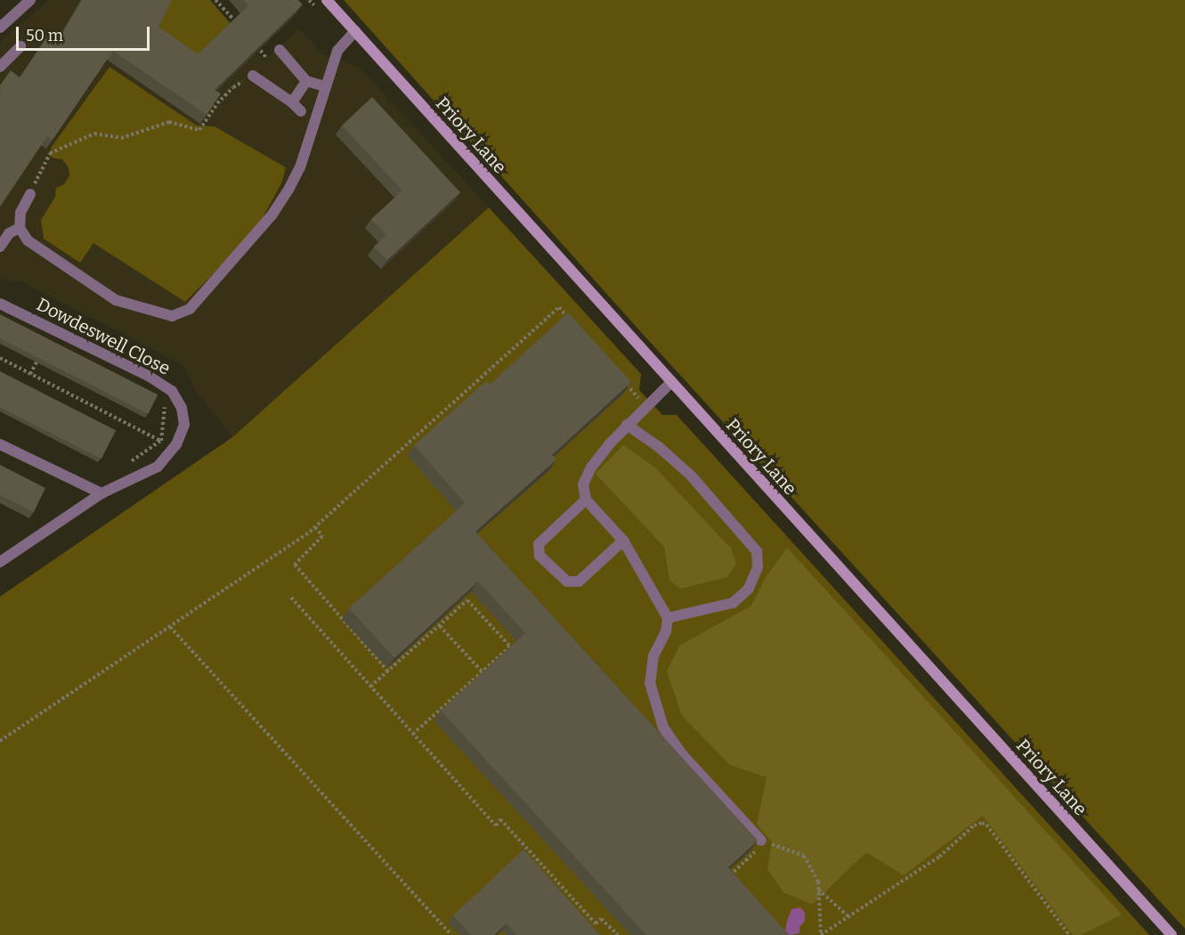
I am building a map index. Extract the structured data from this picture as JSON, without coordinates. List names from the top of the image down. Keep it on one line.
{"streets":{"street":["Priory Lane","Dowdeswell Close"]},"scale_bar":"50 m"}
